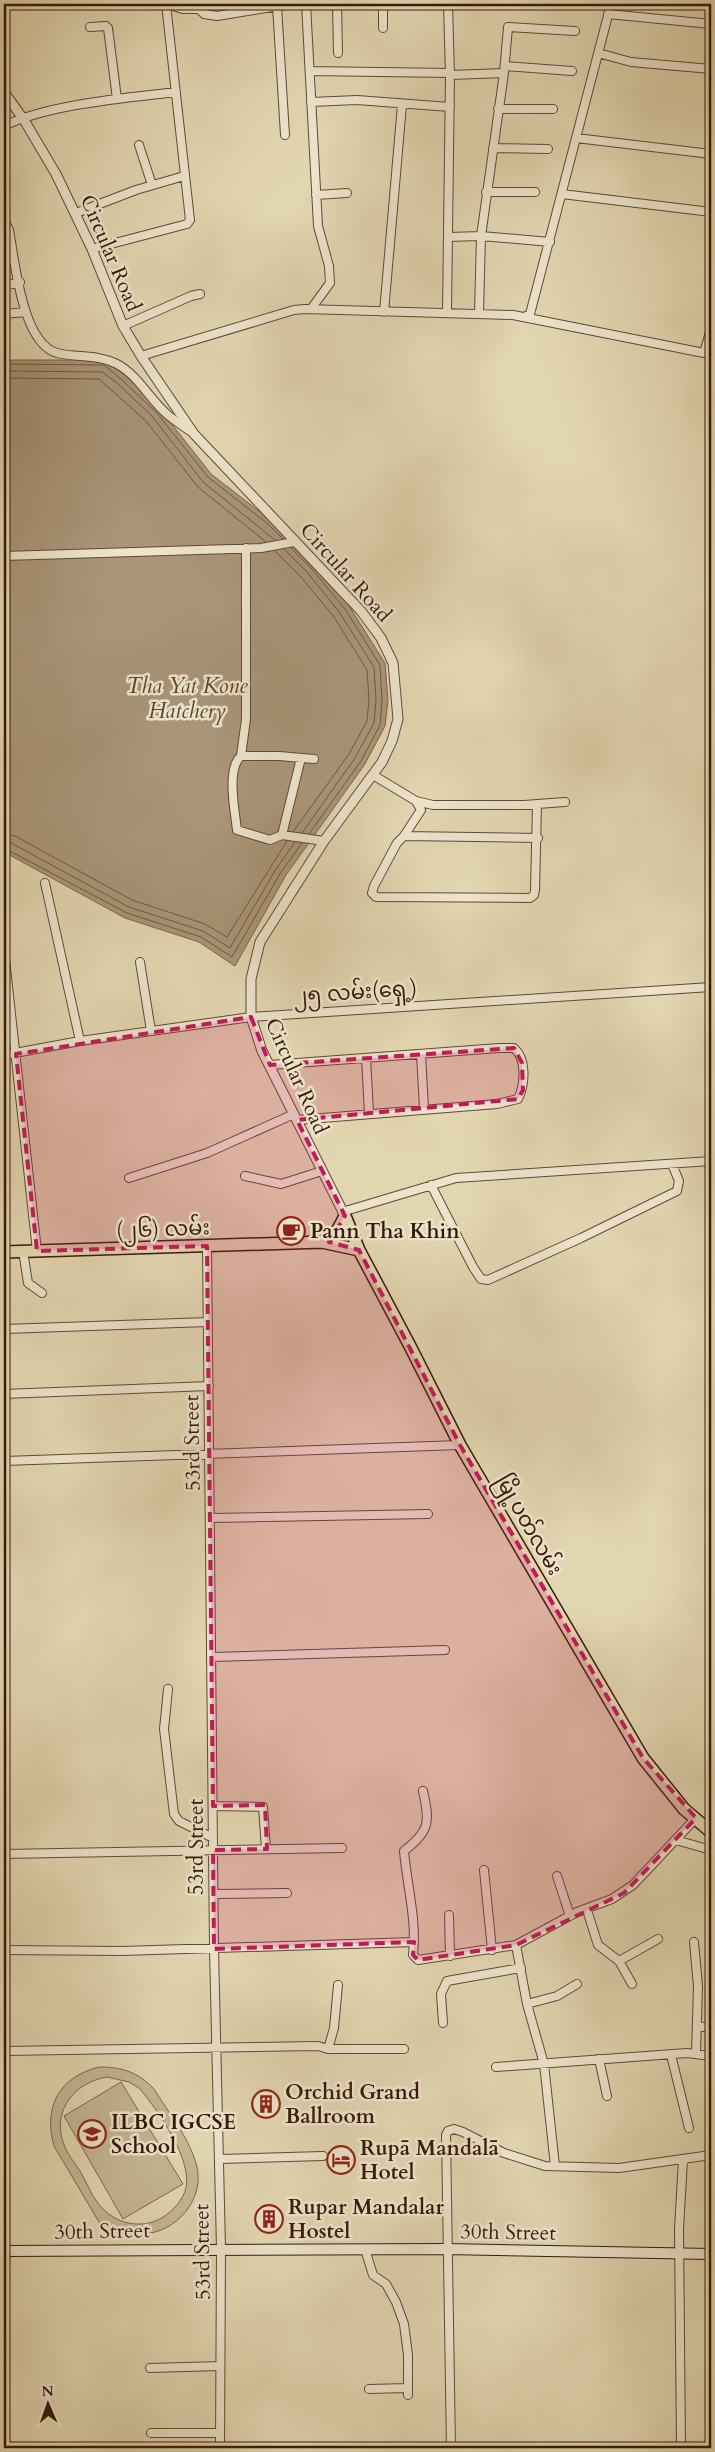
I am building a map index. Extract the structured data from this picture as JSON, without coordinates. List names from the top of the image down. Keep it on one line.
{"streets":{"main road":["(၂၆) လမ်း","မြို့ပတ်လမ်း","30th Street"],"street":["Circular Road","၂၅ လမ်း(ရှေ့)","53rd Street"]},"crossings":[["Circular Road","၂၅ လမ်း(ရှေ့)"],["Circular Road","မြို့ပတ်လမ်း"],["(၂၆) လမ်း","53rd Street"],["(၂၆) လမ်း","မြို့ပတ်လမ်း"],["53rd Street","30th Street"]],"water":["Tha Yat Kone Hatchery"],"places":{"cafe":["Pann Tha Khin"],"building":["Orchid Grand Ballroom","Rupar Mandalar Hostel"],"school or university":["ILBC IGCSE School"],"hotel":["Rupā Mandalā Hotel"]},"north":"top"}
